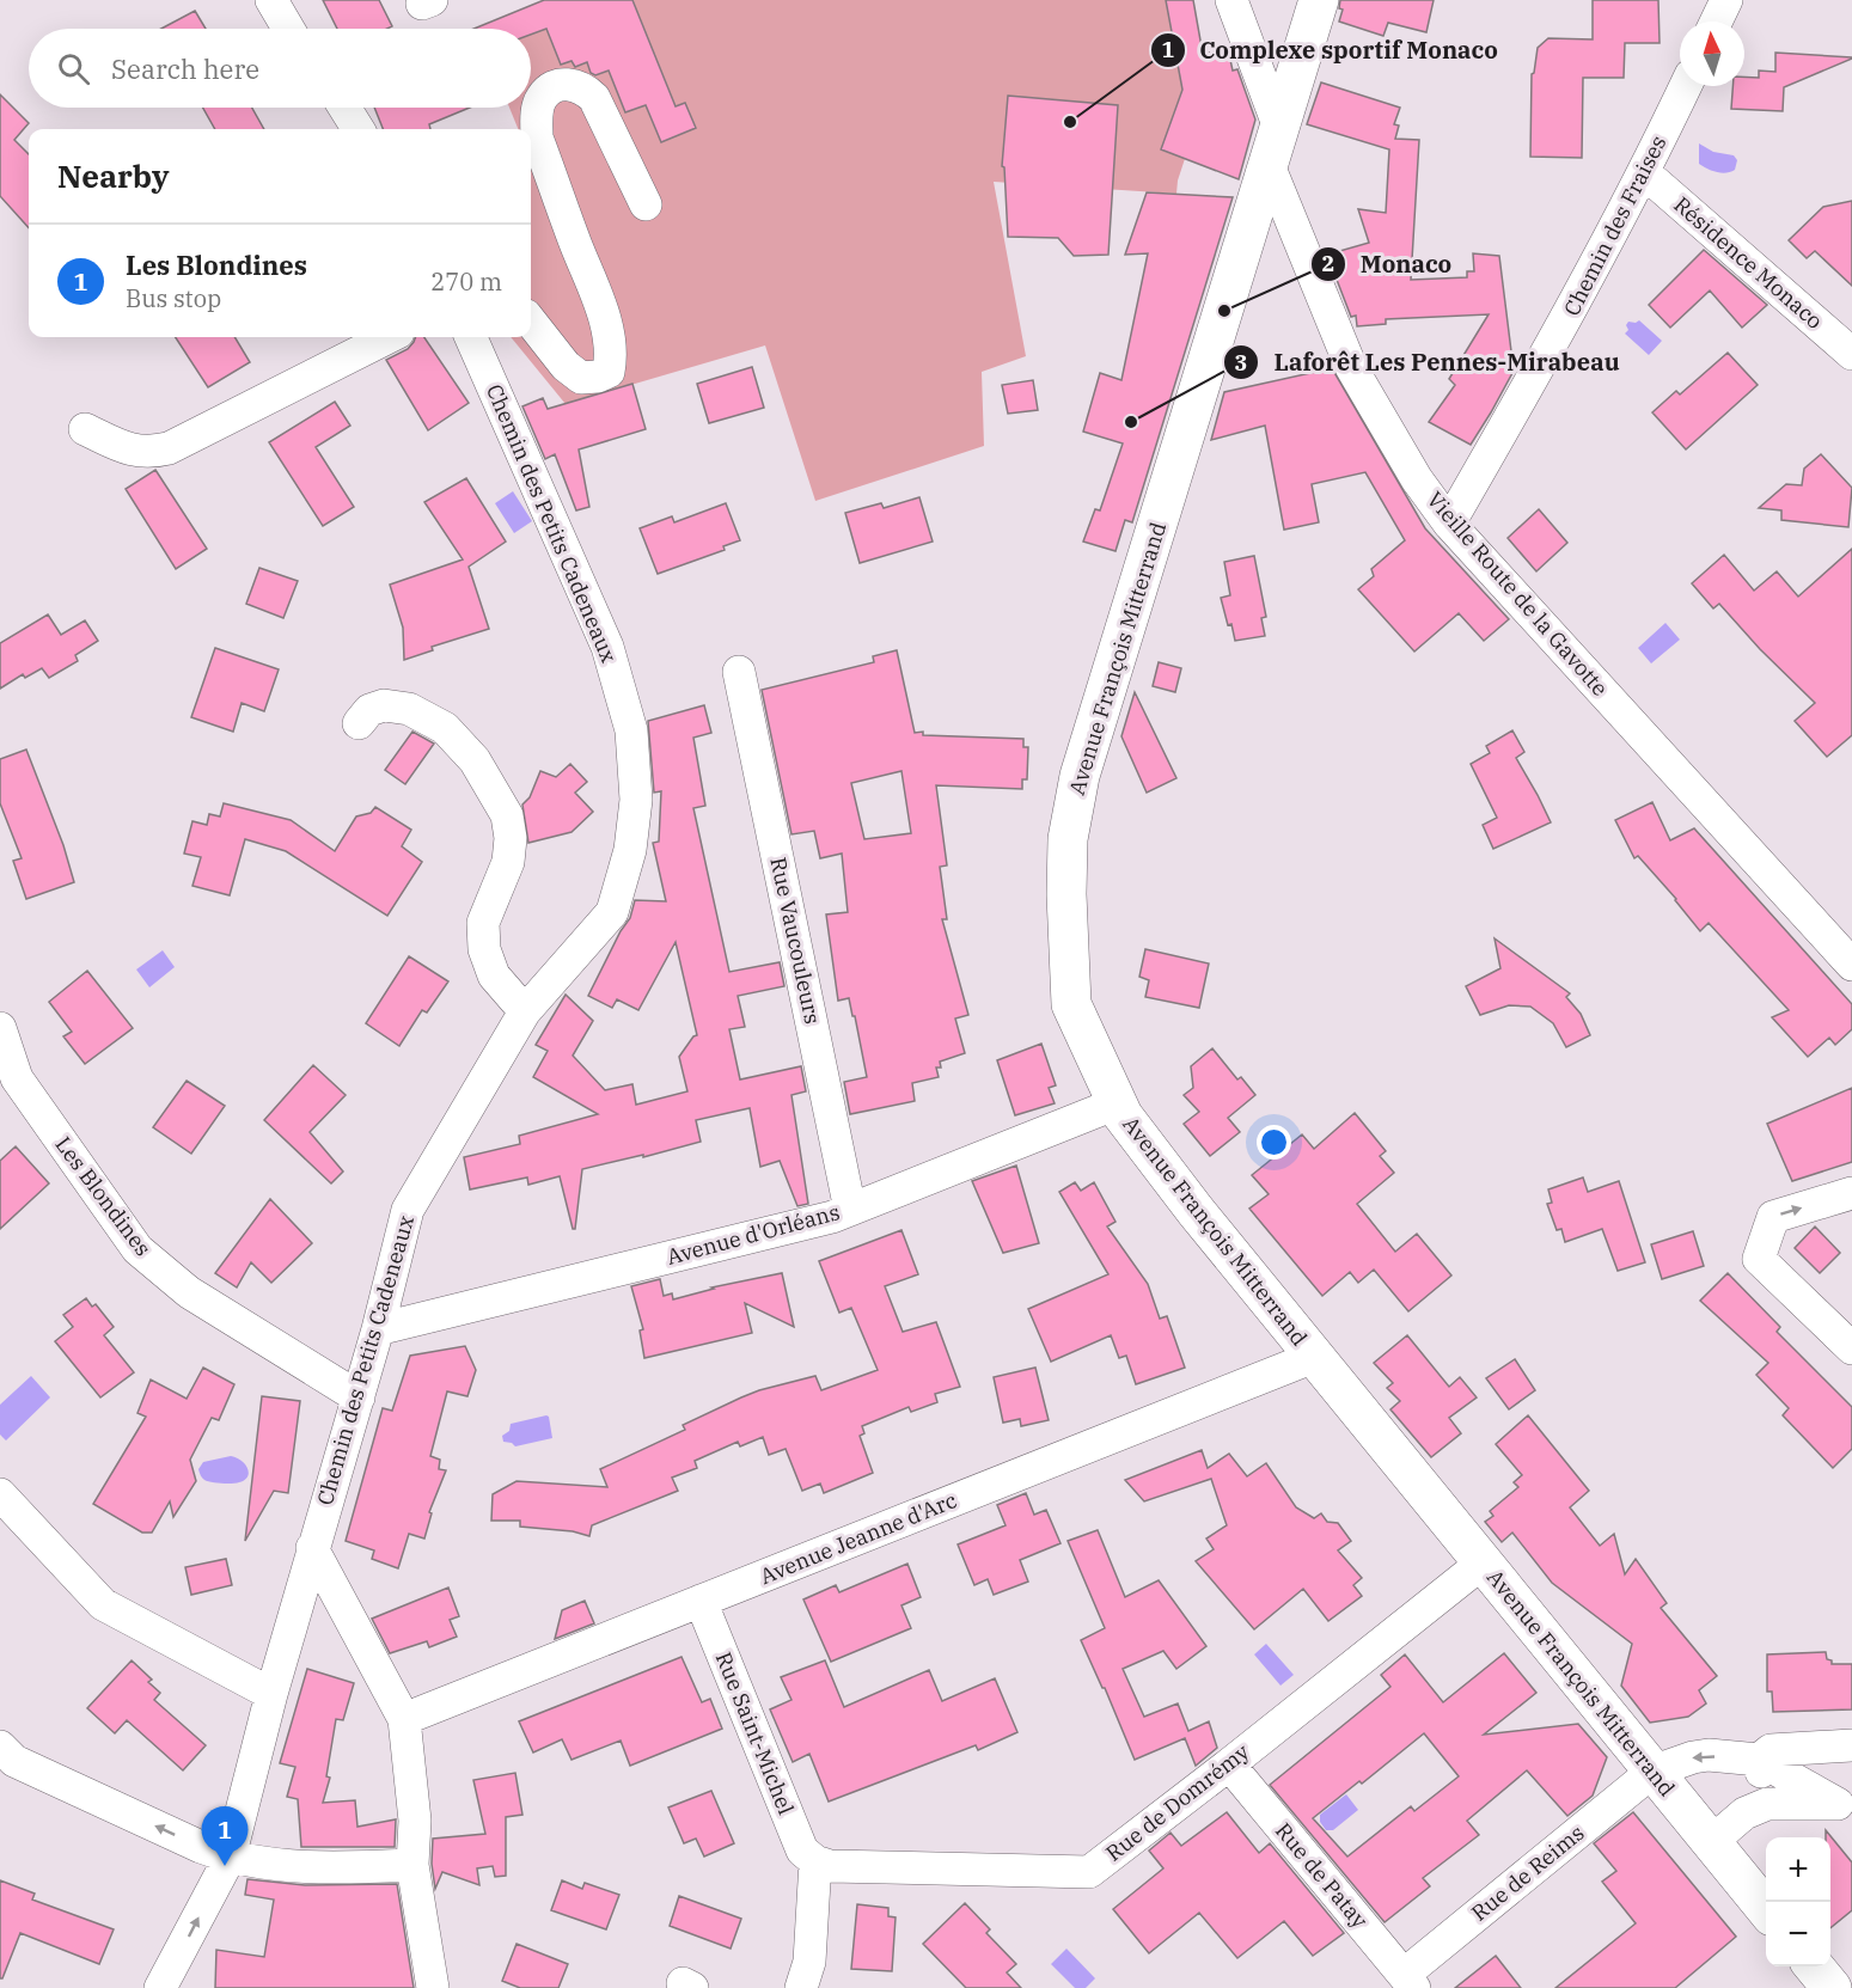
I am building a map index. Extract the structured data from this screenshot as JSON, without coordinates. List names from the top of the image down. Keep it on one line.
{"streets":{"main road":["Avenue François Mitterrand"],"street":["Chemin des Fraises","Résidence Monaco","Chemin des Petits Cadeneaux","Vieille Route de la Gavotte","Rue Vaucouleurs","Les Blondines","Avenue d'Orléans","Avenue Jeanne d'Arc","Rue Saint-Michel","Rue de Domrémy","Rue de Reims","Rue de Patay"]},"crossings":[["Chemin des Fraises","Résidence Monaco"],["Chemin des Fraises","Vieille Route de la Gavotte"],["Chemin des Petits Cadeneaux","Les Blondines"],["Chemin des Petits Cadeneaux","Avenue d'Orléans"],["Vieille Route de la Gavotte","Avenue François Mitterrand"],["Avenue François Mitterrand","Avenue d'Orléans"],["Avenue François Mitterrand","Avenue Jeanne d'Arc"],["Avenue François Mitterrand","Rue de Domrémy"],["Avenue François Mitterrand","Rue de Reims"],["Rue Vaucouleurs","Avenue d'Orléans"],["Avenue Jeanne d'Arc","Rue Saint-Michel"],["Rue Saint-Michel","Rue de Domrémy"],["Rue de Domrémy","Rue de Patay"],["Rue de Reims","Rue de Patay"]],"places":["Complexe sportif Monaco","Monaco","Laforêt Les Pennes-Mirabeau"],"north":"top","page":{"search":"Search here","heading":"Nearby","list":[{"mark":"1","name":"Les Blondines","note":"Bus stop","value":"270 m"}],"pins":"1","map_buttons":["+","−"]}}
